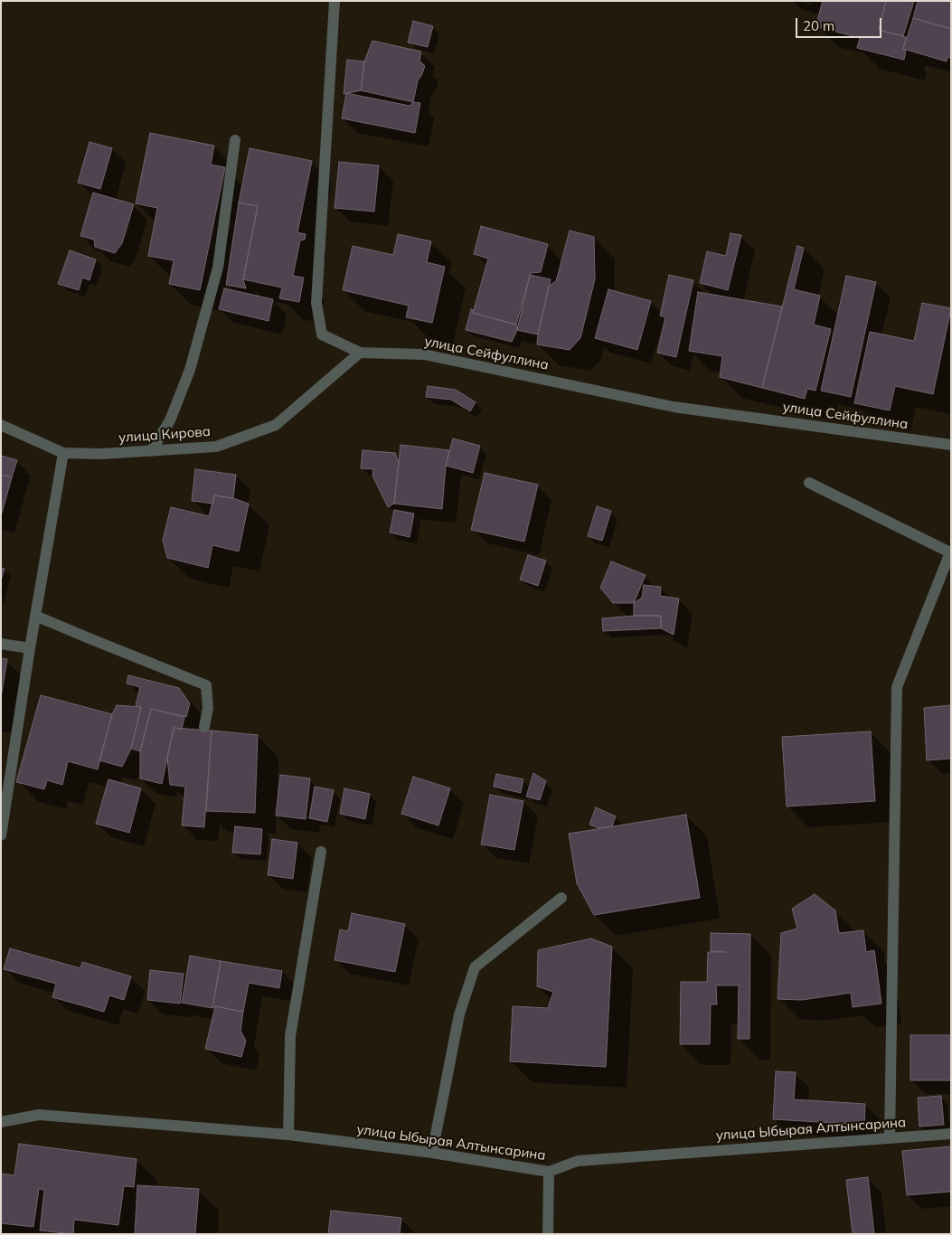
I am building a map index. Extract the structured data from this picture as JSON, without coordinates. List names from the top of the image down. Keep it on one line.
{"streets":{"street":["улица Сейфуллина","улица Кирова","улица Ыбырая Алтынсарина"]},"crossings":[["улица Сейфуллина","улица Кирова"]],"scale_bar":"20 m"}
